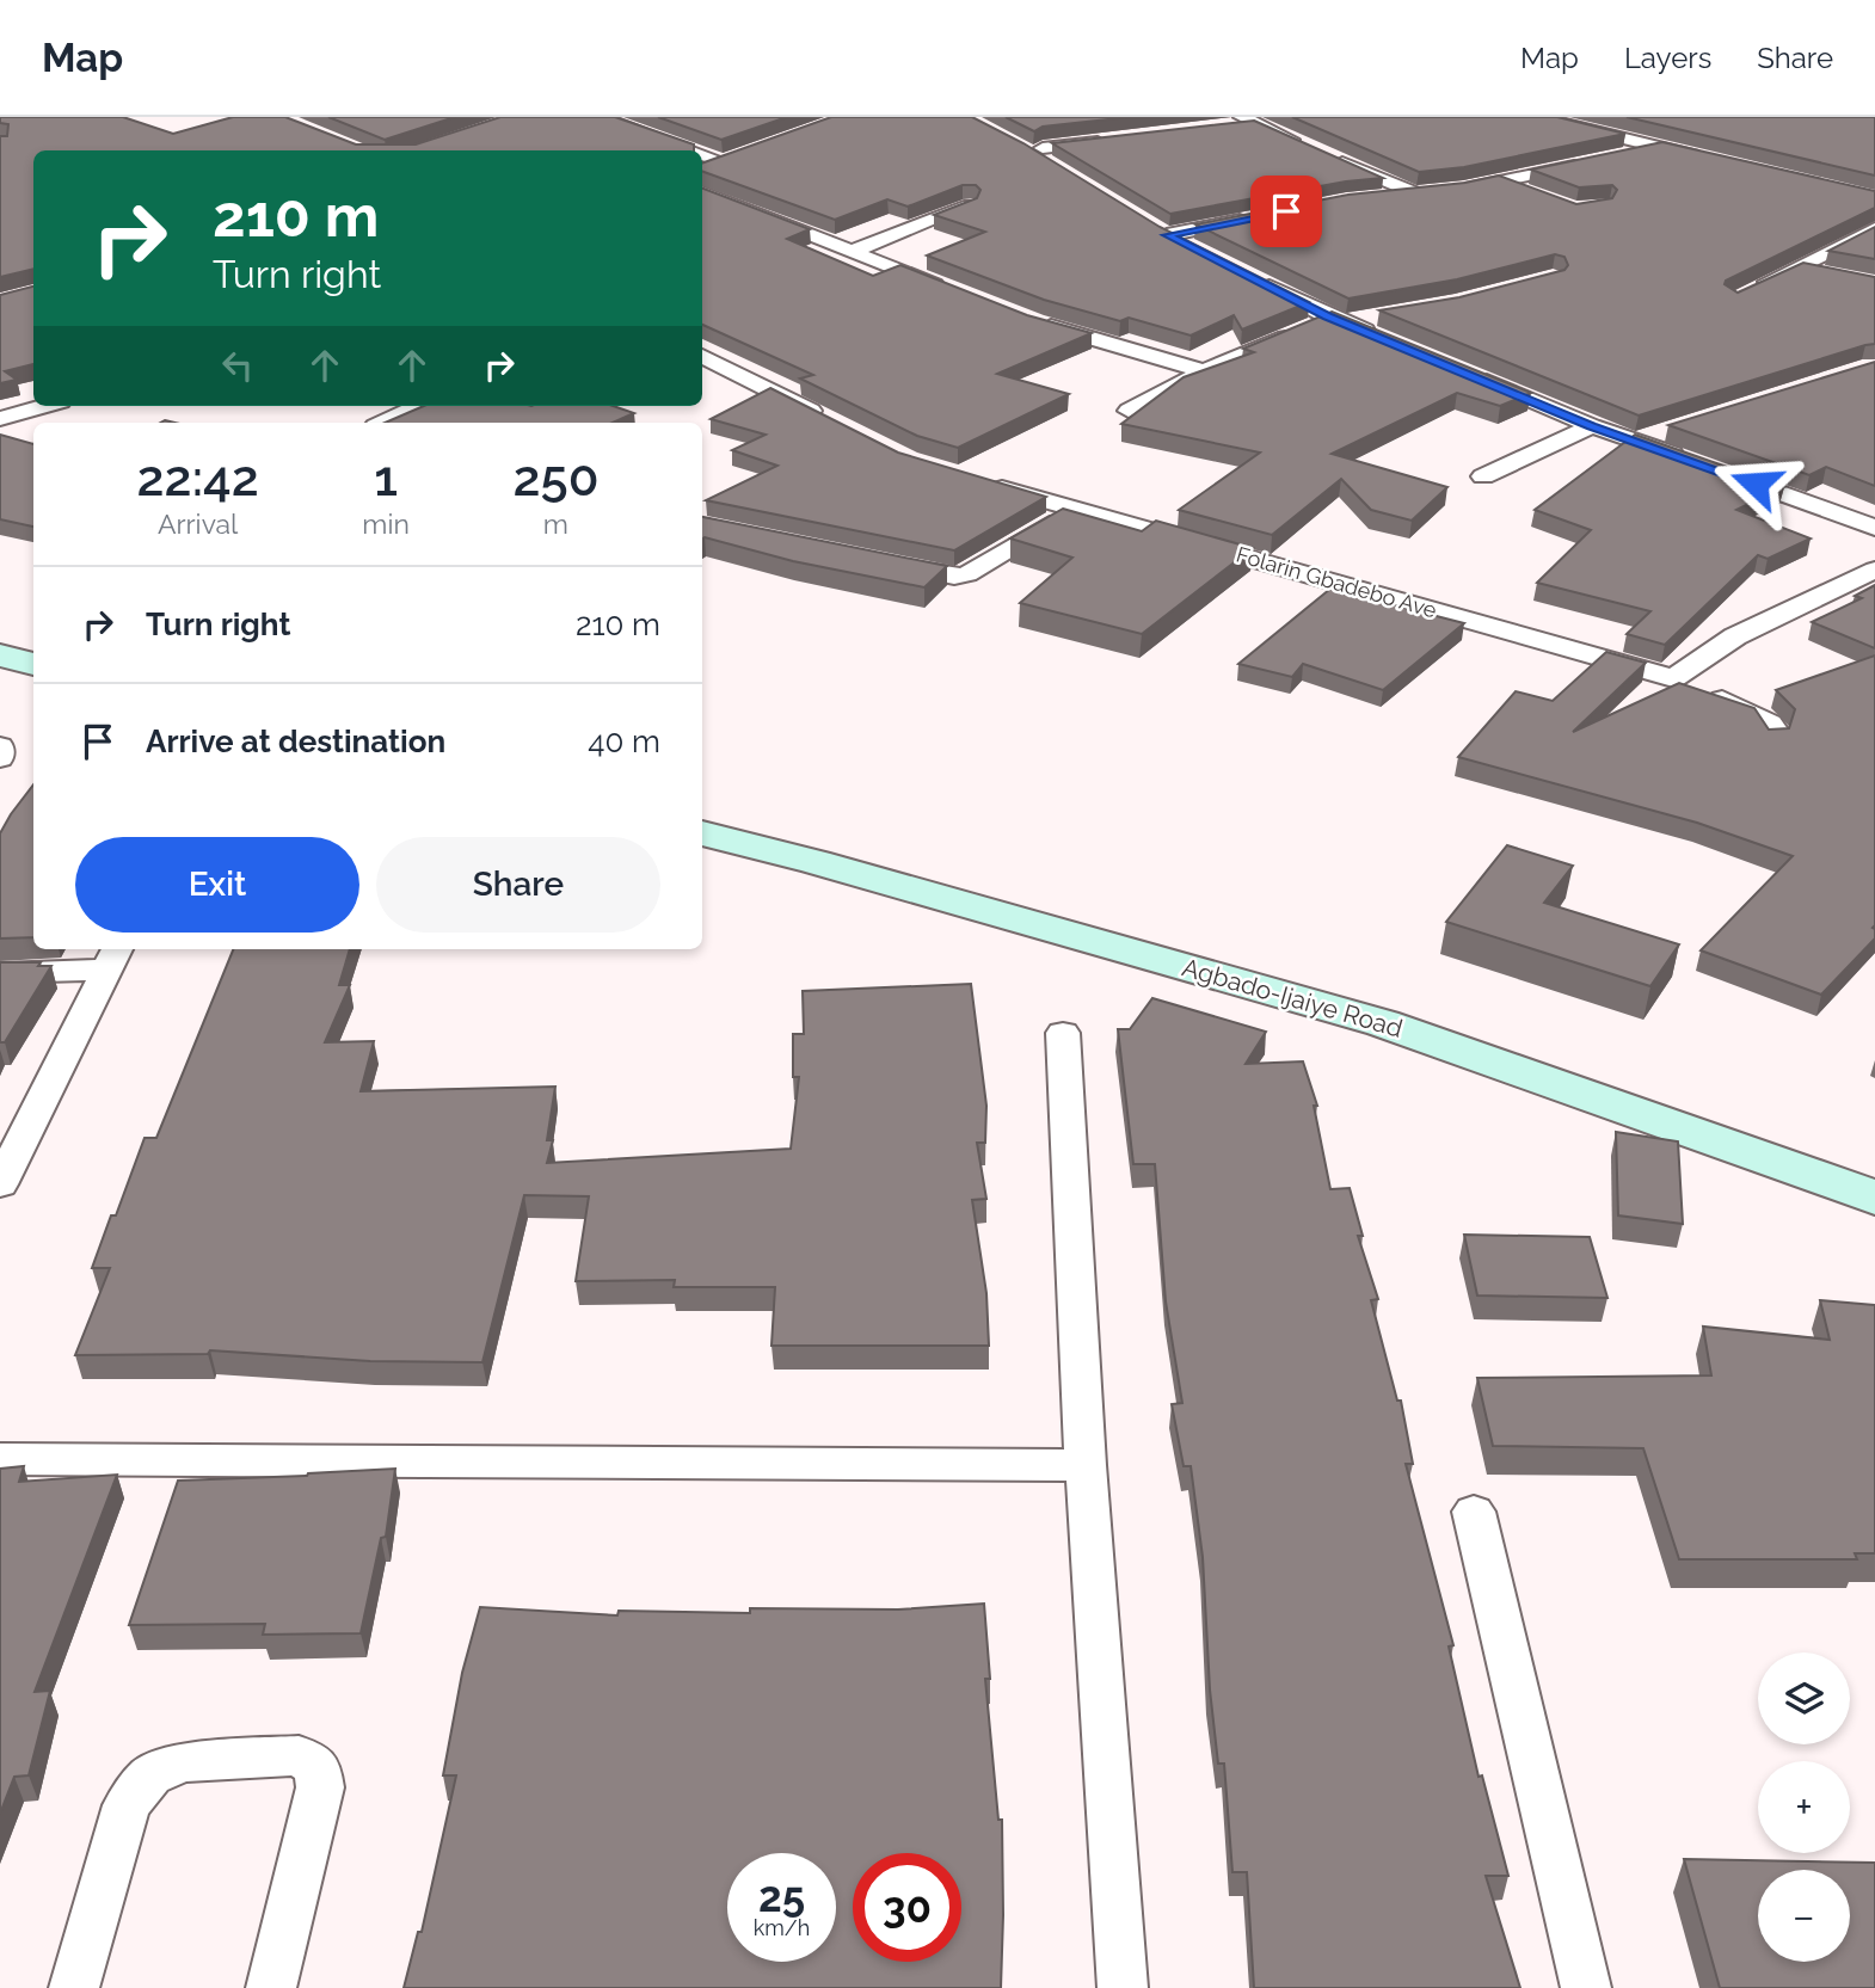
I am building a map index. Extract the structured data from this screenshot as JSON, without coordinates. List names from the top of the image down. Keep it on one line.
{"streets":{"street":["Folarin Gbadebo Ave","Agbado-Ijaiye Road"]},"page":{"header":"Map","nav":["Map","Layers","Share"],"turn":["210 m","Turn right"],"eta":["22:42","Arrival","1","min","250","m"],"list":[{"name":"Turn right","value":"210 m"},{"name":"Arrive at destination","value":"40 m"}],"buttons":["Exit","Share"],"map_buttons":["+","−"],"speed":"25 km/h","limit":"30"}}
